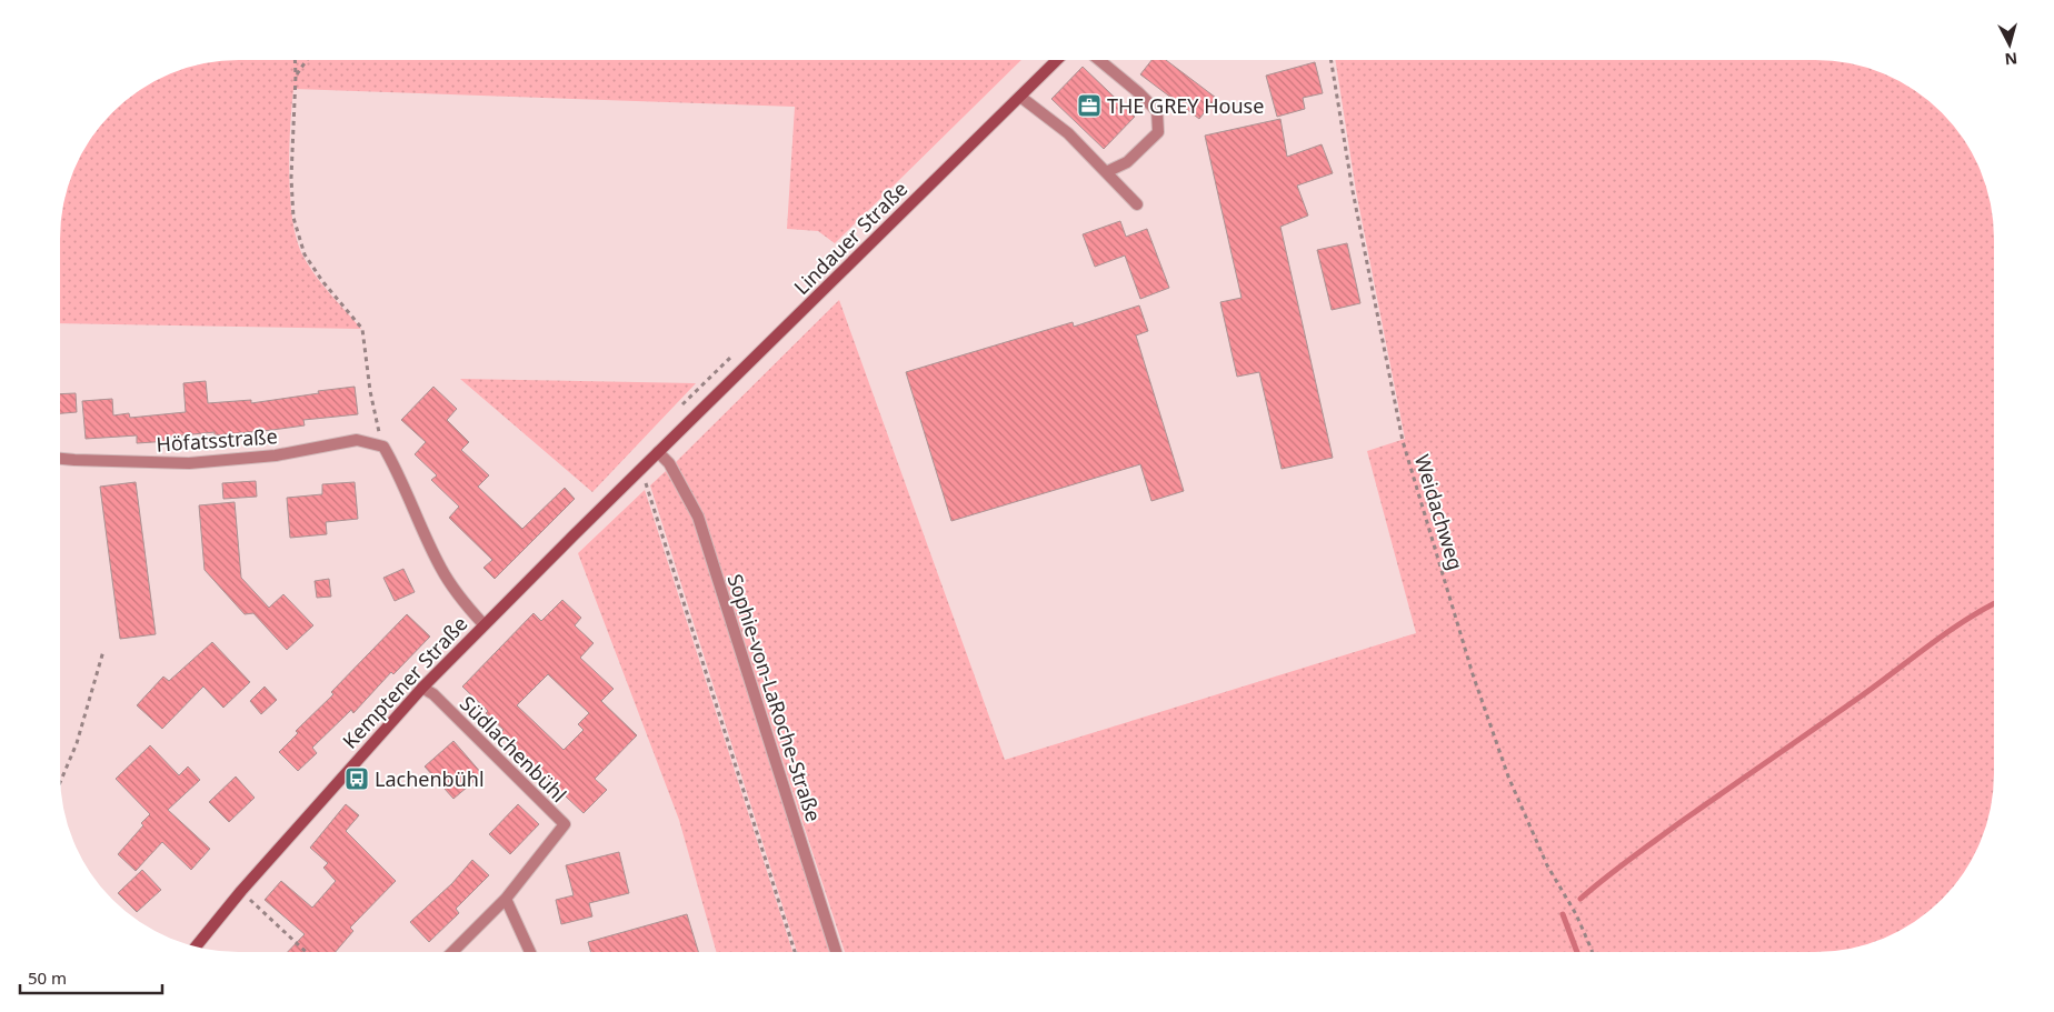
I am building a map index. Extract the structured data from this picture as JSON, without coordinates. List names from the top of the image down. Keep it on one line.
{"streets":{"main road":["Lindauer Straße","Kemptener Straße"],"street":["Höfatsstraße","Sophie-von-LaRoche-Straße","Südlachenbühl"],"path":["Weidachweg"]},"crossings":[["Lindauer Straße","Kemptener Straße"],["Lindauer Straße","Sophie-von-LaRoche-Straße"],["Kemptener Straße","Sophie-von-LaRoche-Straße"],["Kemptener Straße","Südlachenbühl"]],"places":{"office":["THE GREY House"],"bus stop":["Lachenbühl"]},"scale_bar":"50 m","north":"bottom"}
